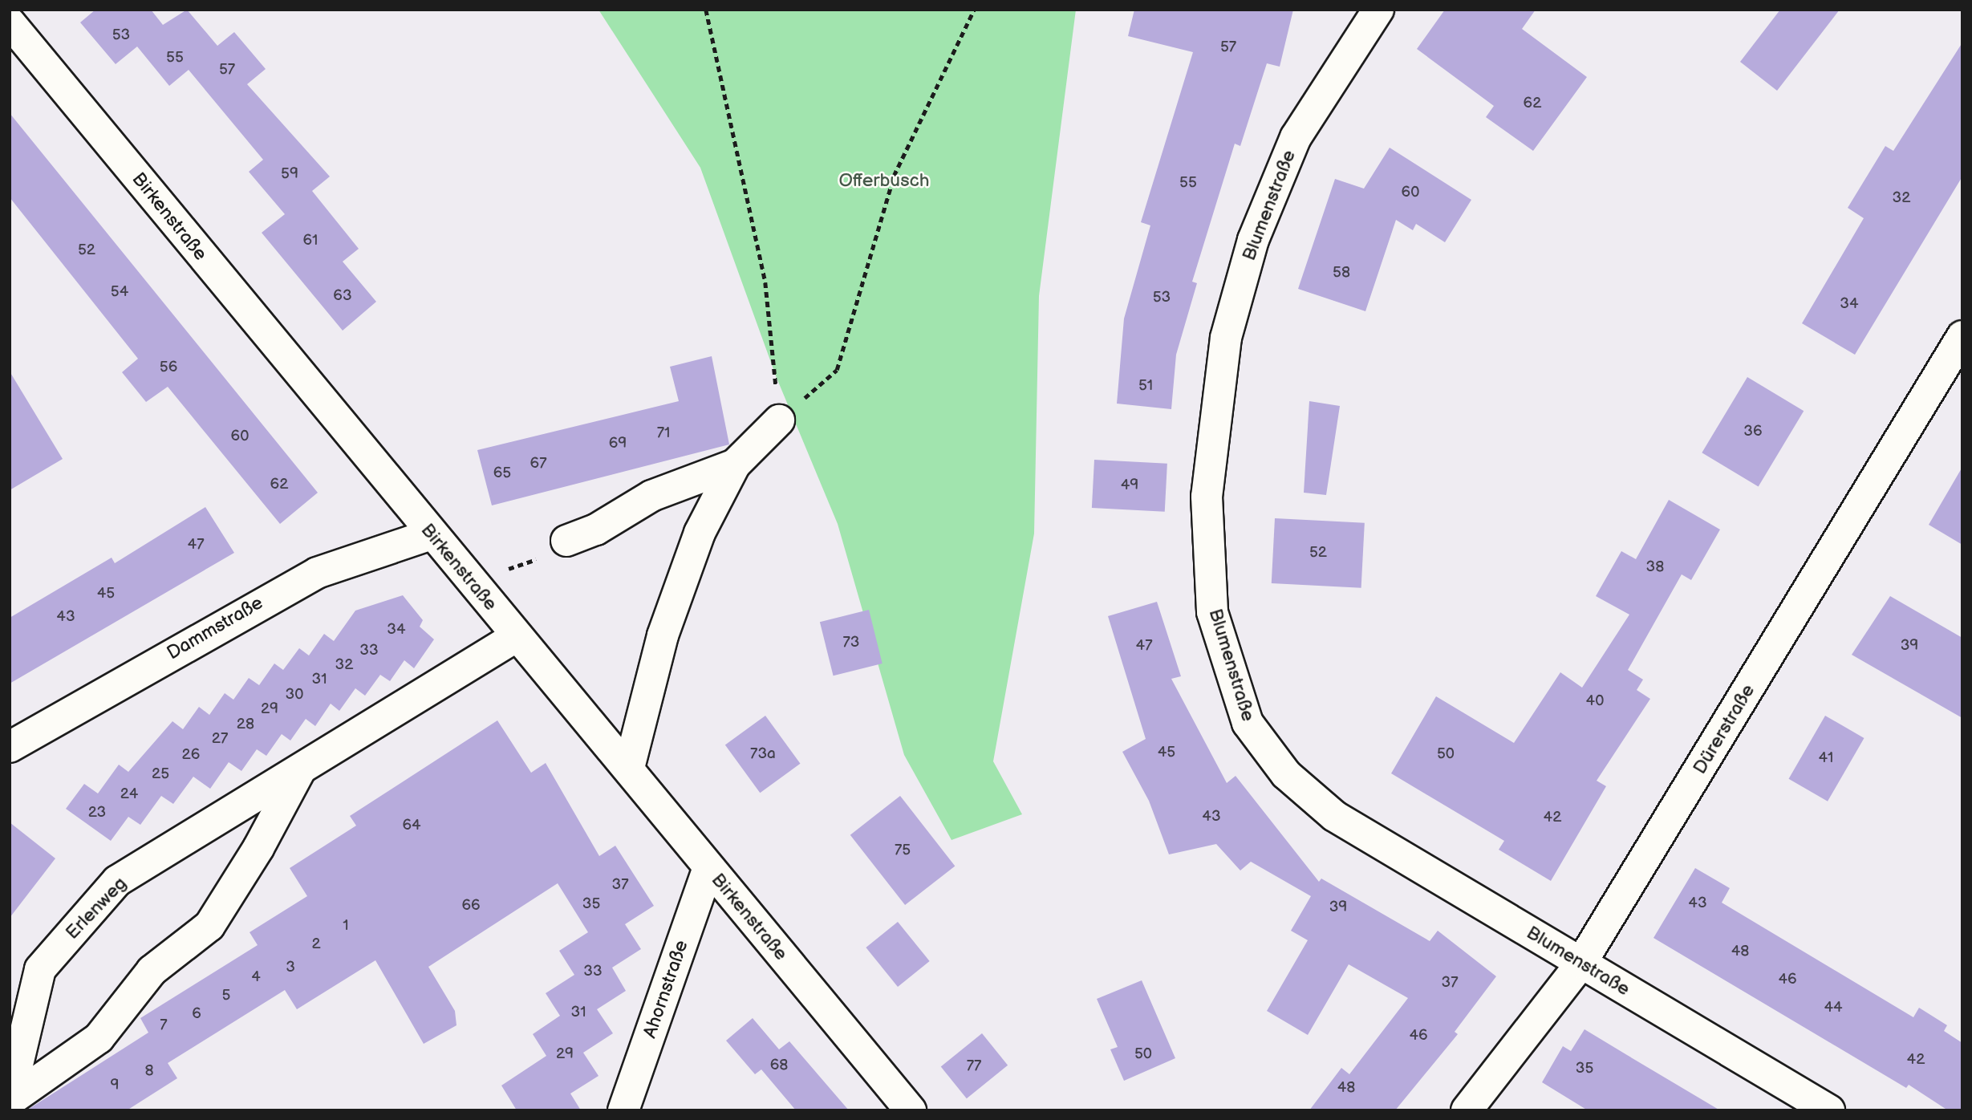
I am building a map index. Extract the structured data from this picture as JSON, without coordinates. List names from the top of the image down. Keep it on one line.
{"streets":{"street":["Blumenstraße","Birkenstraße","Dammstraße","Dürerstraße","Erlenweg","Ahornstraße"]},"crossings":[["Blumenstraße","Dürerstraße"],["Birkenstraße","Dammstraße"],["Birkenstraße","Erlenweg"],["Birkenstraße","Ahornstraße"]],"parks":["Offerbusch"],"house_numbers":["53","57","55","57","62","59","55","60","32","61","52","58","54","63","53","34","56","51","36","71","60","69","67","65","62","49","47","52","38","45","43","34","73","47","39","33","32","31","30","40","29","28","27","45","73a","50","26","41","25","24","23","43","42","64","75","37","43","35","66","39","1","2","48","3","33","4","46","37","5","44","31","6","7","46","29","50","42","68","77","35","8","9","48"]}
